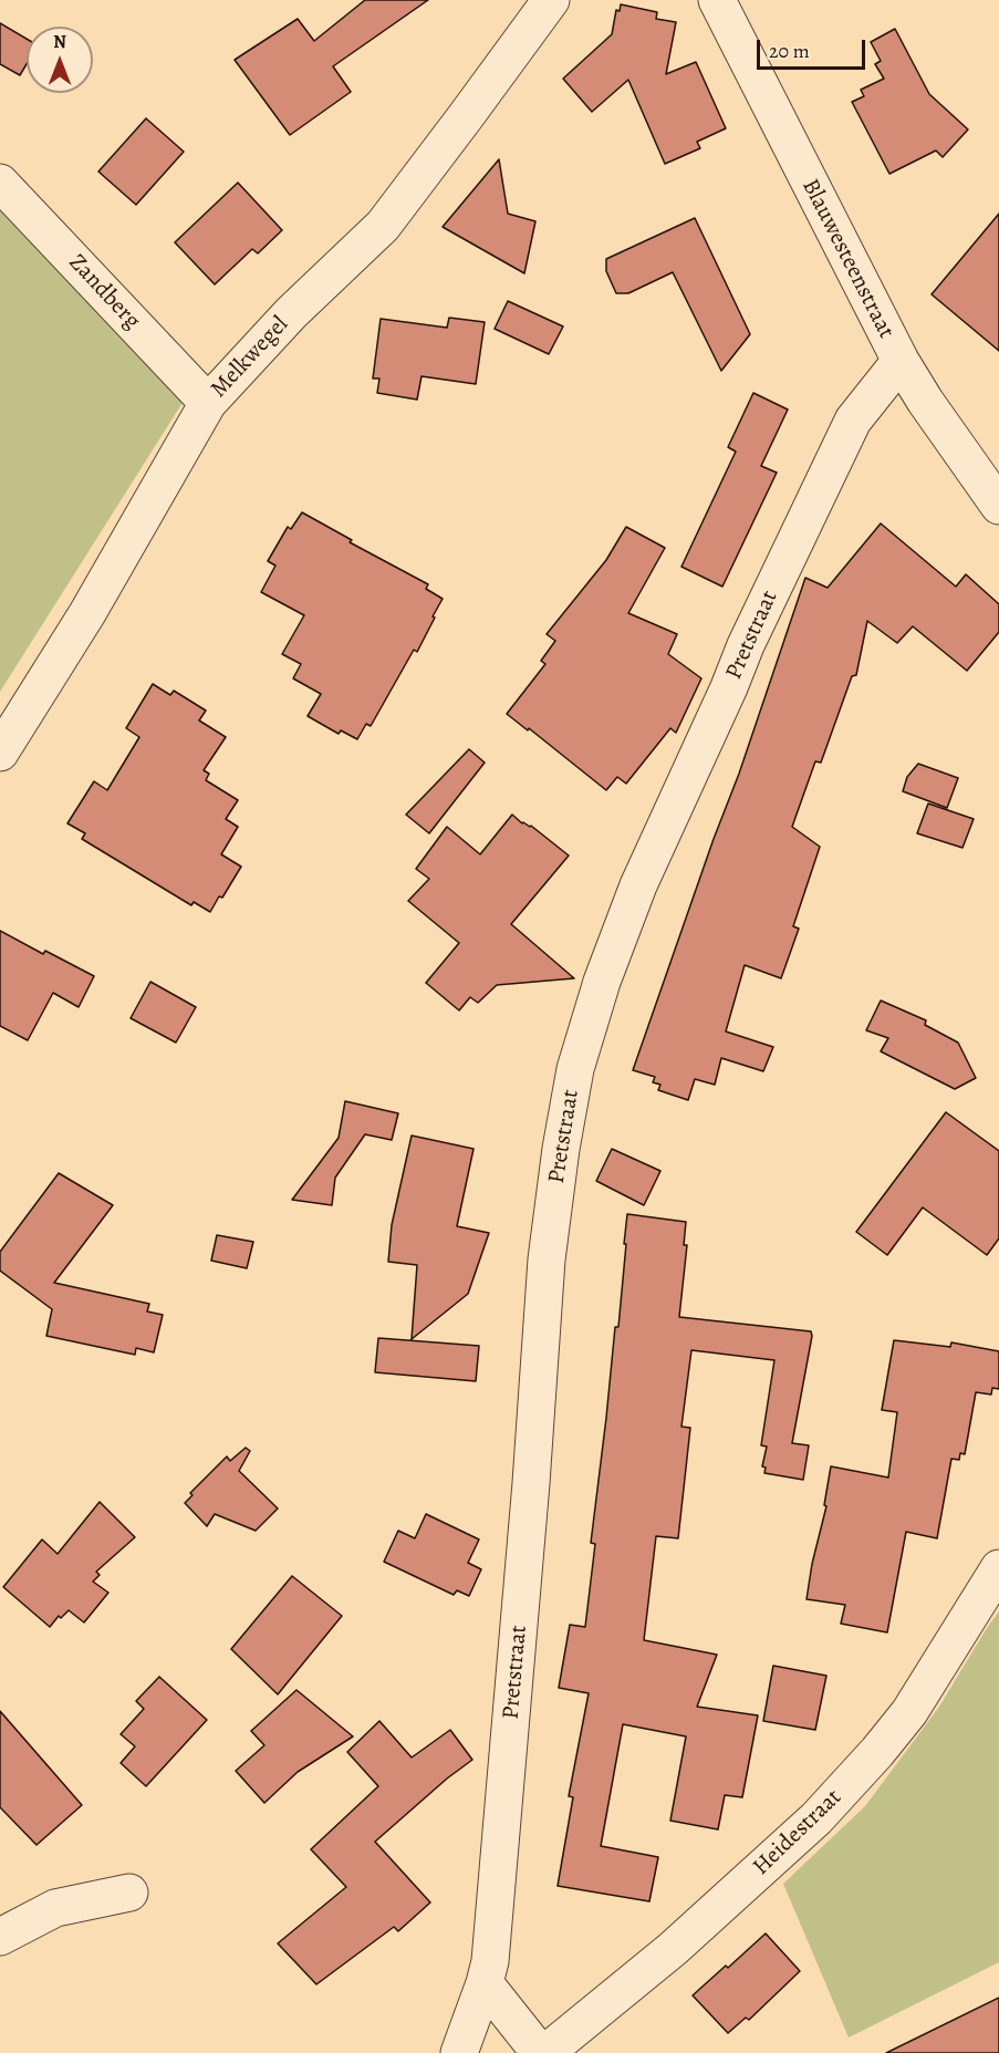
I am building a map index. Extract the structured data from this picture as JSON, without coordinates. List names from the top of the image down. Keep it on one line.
{"streets":{"street":["Blauwesteenstraat","Zandberg","Melkwegel","Pretstraat","Heidestraat"]},"crossings":[["Blauwesteenstraat","Pretstraat"],["Zandberg","Melkwegel"]],"scale_bar":"20 m","north":"top"}
